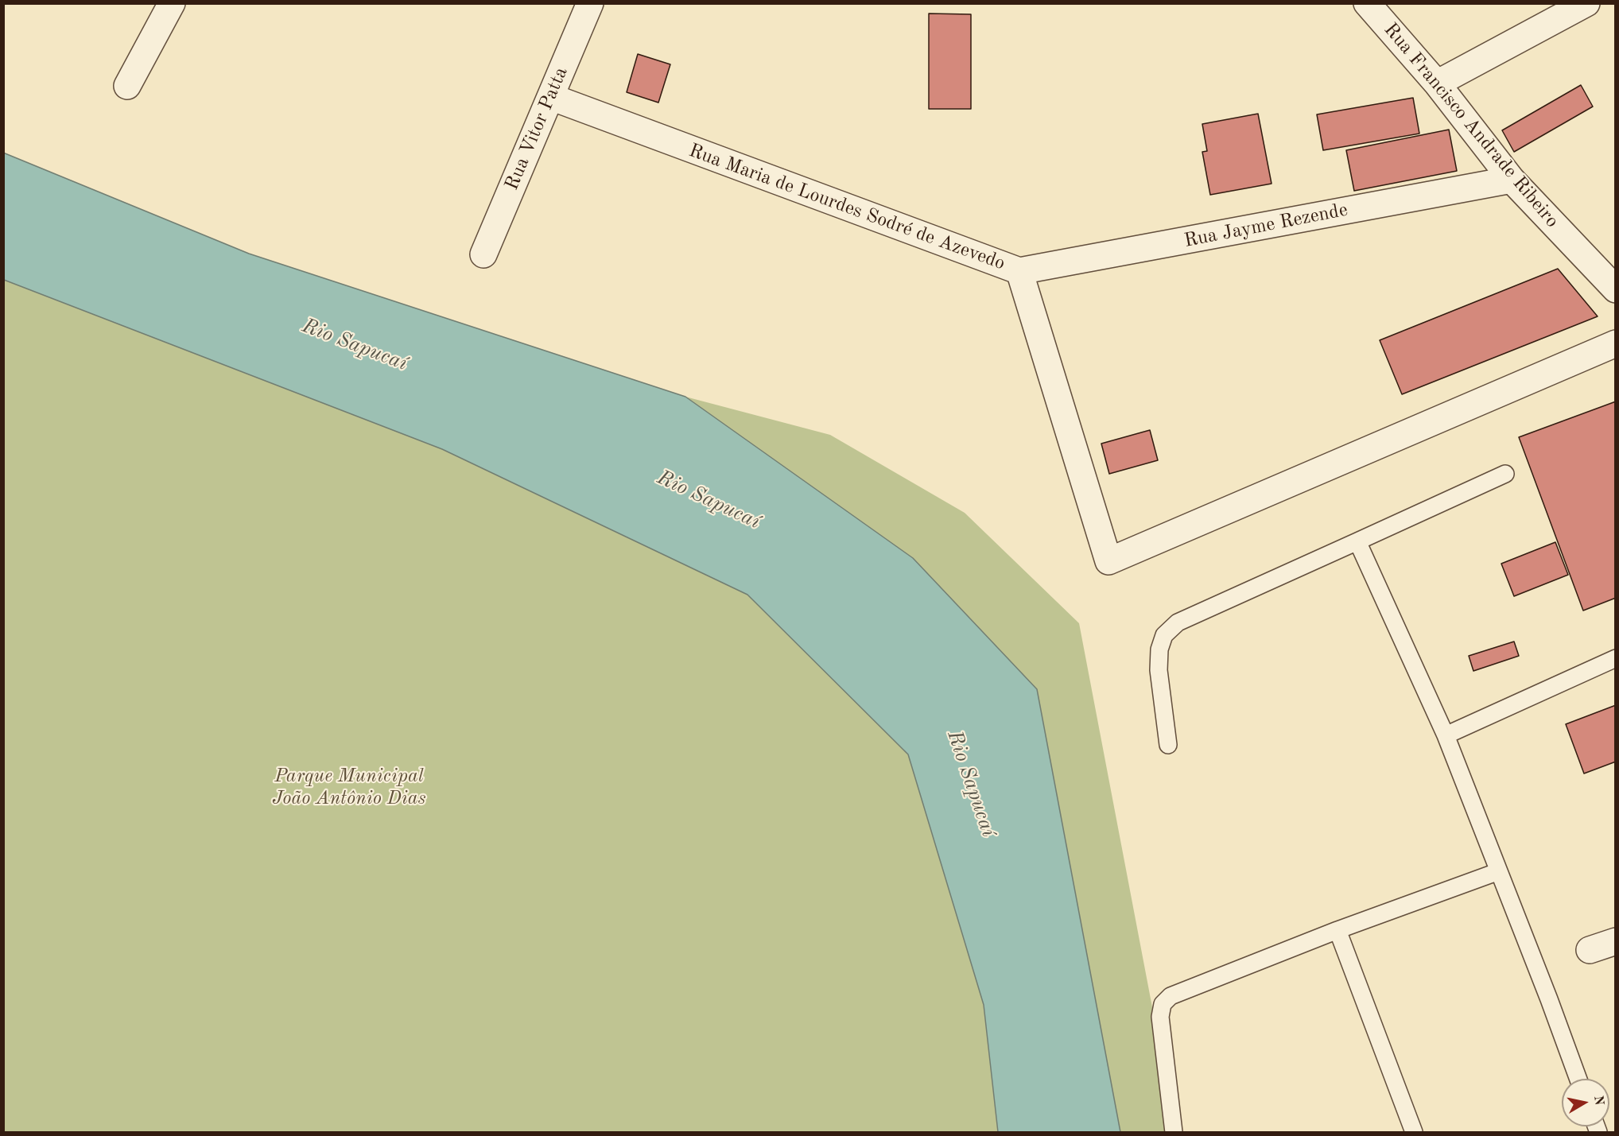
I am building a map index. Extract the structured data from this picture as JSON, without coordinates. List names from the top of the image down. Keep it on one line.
{"streets":{"street":["Rua Francisco Andrade Ribeiro","Rua Vitor Patta","Rua Maria de Lourdes Sodré de Azevedo","Rua Jayme Rezende"]},"crossings":[["Rua Francisco Andrade Ribeiro","Rua Jayme Rezende"],["Rua Vitor Patta","Rua Maria de Lourdes Sodré de Azevedo"],["Rua Maria de Lourdes Sodré de Azevedo","Rua Jayme Rezende"]],"water":["Rio Sapucaí"],"parks":["Parque Municipal João Antônio Dias"],"north":"right"}
